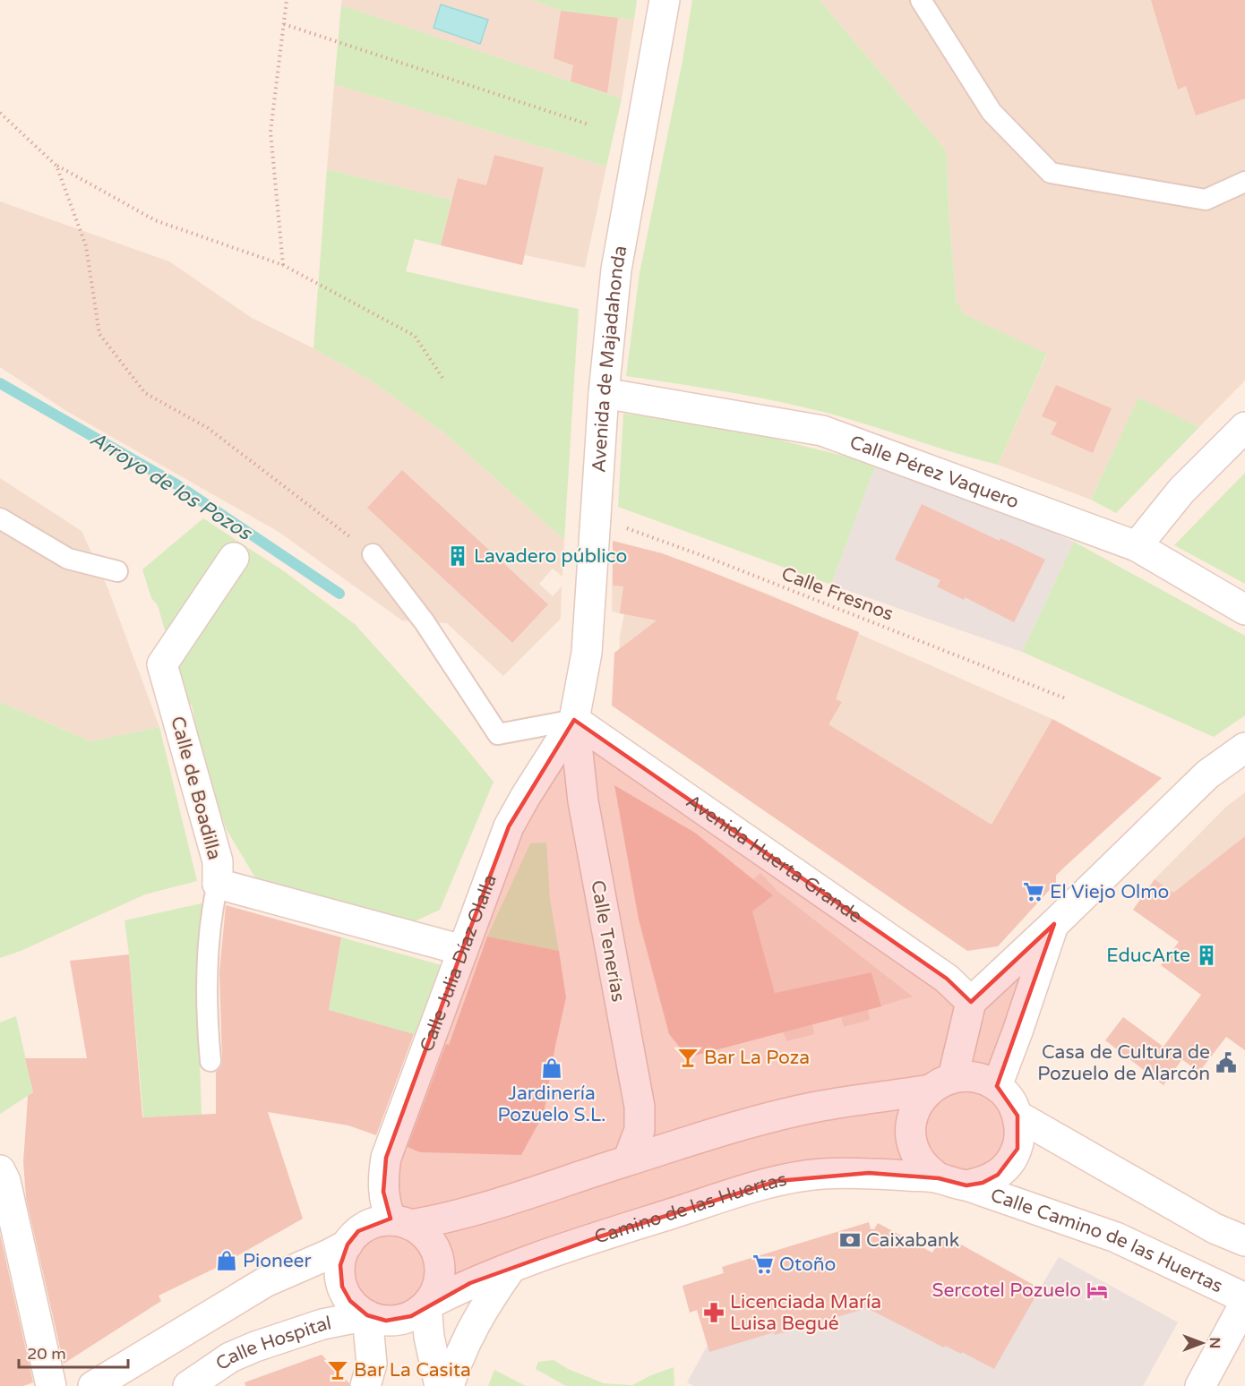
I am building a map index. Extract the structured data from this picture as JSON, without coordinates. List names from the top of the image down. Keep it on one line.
{"streets":{"street":["Avenida de Majadahonda","Calle Pérez Vaquero","Calle de Boadilla","Avenida Huerta Grande","Calle Tenerías","Calle Julia Díaz Olalla","Camino de las Huertas","Calle Camino de las Huertas","Calle Hospital"],"path":["Calle Fresnos"]},"crossings":[["Avenida de Majadahonda","Calle Pérez Vaquero"],["Avenida de Majadahonda","Calle Fresnos"],["Avenida de Majadahonda","Avenida Huerta Grande"],["Avenida de Majadahonda","Calle Tenerías"],["Avenida de Majadahonda","Calle Julia Díaz Olalla"],["Calle de Boadilla","Calle Julia Díaz Olalla"],["Avenida Huerta Grande","Calle Tenerías"],["Avenida Huerta Grande","Calle Julia Díaz Olalla"],["Calle Tenerías","Calle Julia Díaz Olalla"],["Calle Julia Díaz Olalla","Camino de las Huertas"],["Calle Julia Díaz Olalla","Calle Hospital"],["Camino de las Huertas","Calle Camino de las Huertas"],["Camino de las Huertas","Calle Hospital"]],"water":["Arroyo de los Pozos"],"places":{"building":["Lavadero público","EducArte"],"supermarket":["El Viejo Olmo","Otoño"],"bar":["Bar La Poza","Bar La Casita"],"public building":["Casa de Cultura de Pozuelo de Alarcón"],"shop":["Jardinería Pozuelo S.L.","Pioneer"],"bank":["Caixabank"],"hotel":["Sercotel Pozuelo"],"pharmacy":["Licenciada María Luisa Begué"]},"scale_bar":"20 m","north":"right"}
